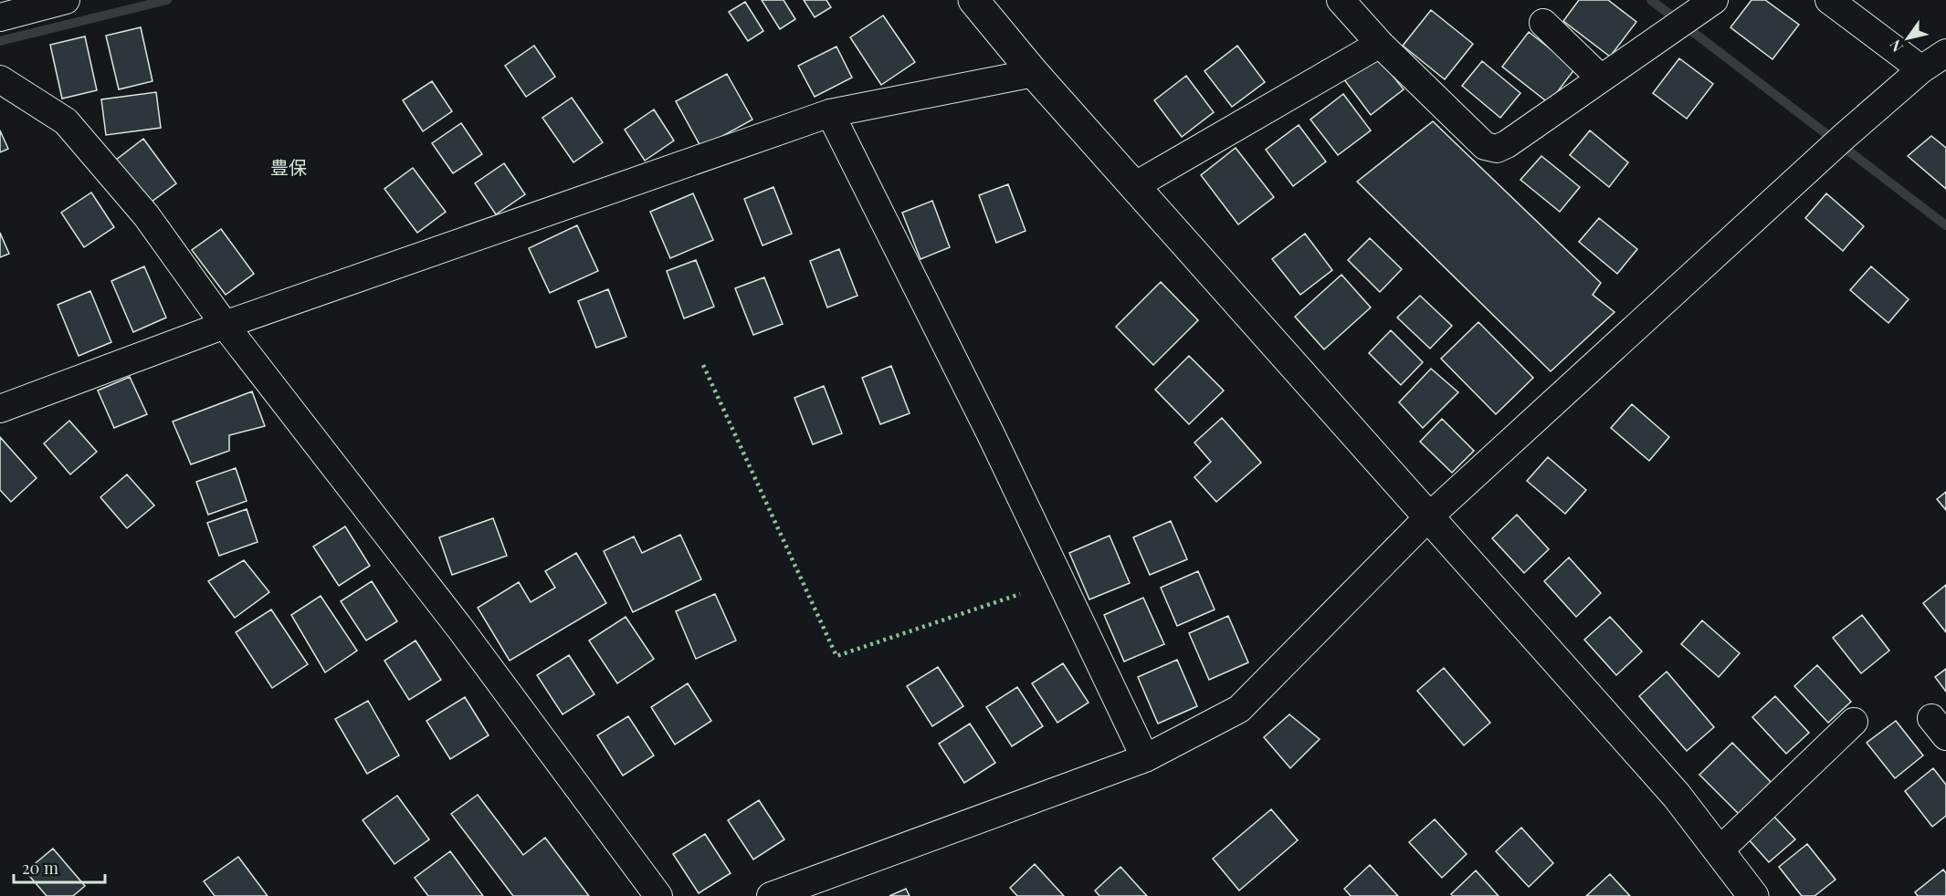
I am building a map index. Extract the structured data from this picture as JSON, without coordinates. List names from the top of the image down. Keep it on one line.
{"districts":["豊保"],"scale_bar":"20 m","north":"bottom left"}
